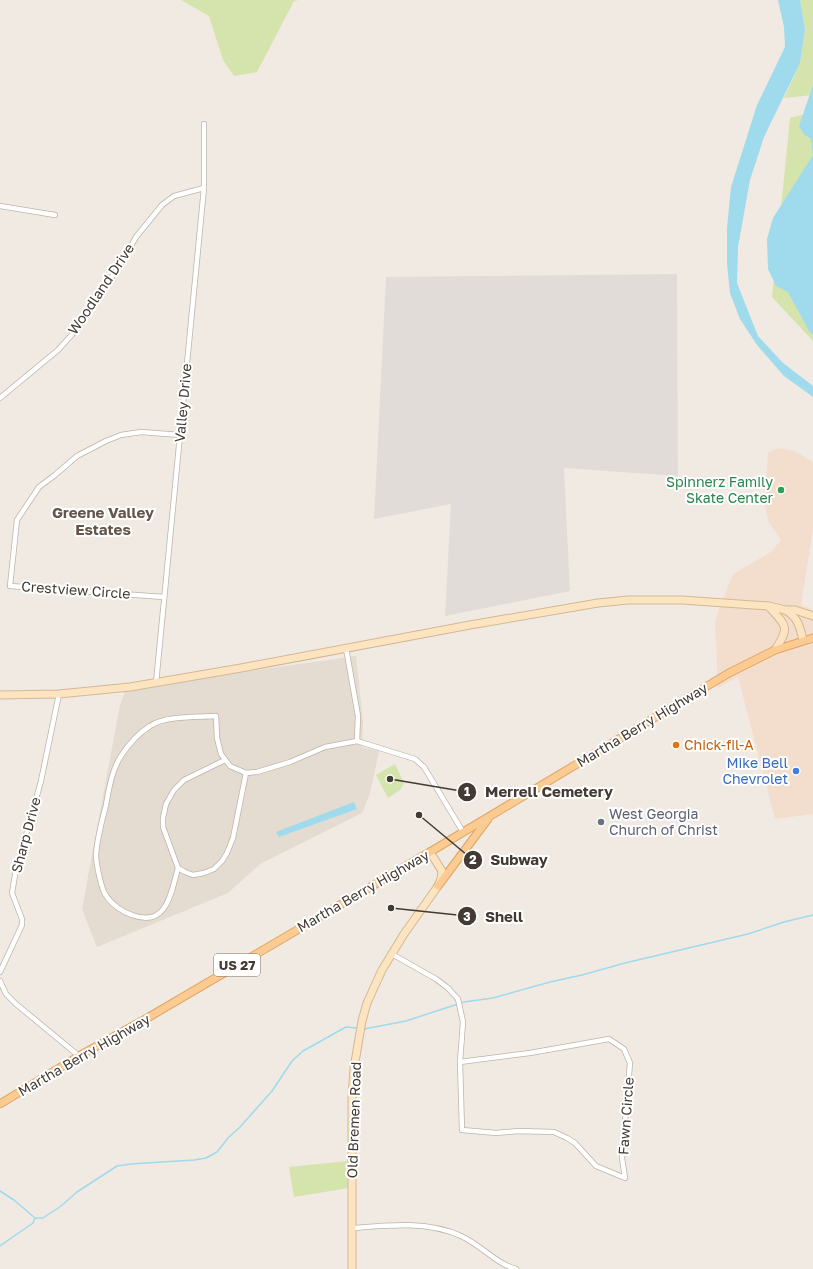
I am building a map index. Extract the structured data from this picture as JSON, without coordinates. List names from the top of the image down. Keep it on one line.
{"streets":{"main road":["Martha Berry Highway","US 27","Old Bremen Road"],"street":["Woodland Drive","Valley Drive","Crestview Circle","Sharp Drive","Fawn Circle"]},"crossings":[["Woodland Drive","Valley Drive"],["Valley Drive","Crestview Circle"],["Martha Berry Highway","Old Bremen Road"],["Fawn Circle","Old Bremen Road"]],"districts":["Greene Valley Estates"],"places":["Spinnerz Family Skate Center","Chick-fil-A","Mike Bell Chevrolet","Merrell Cemetery","Subway","West Georgia Church of Christ","Shell"]}
